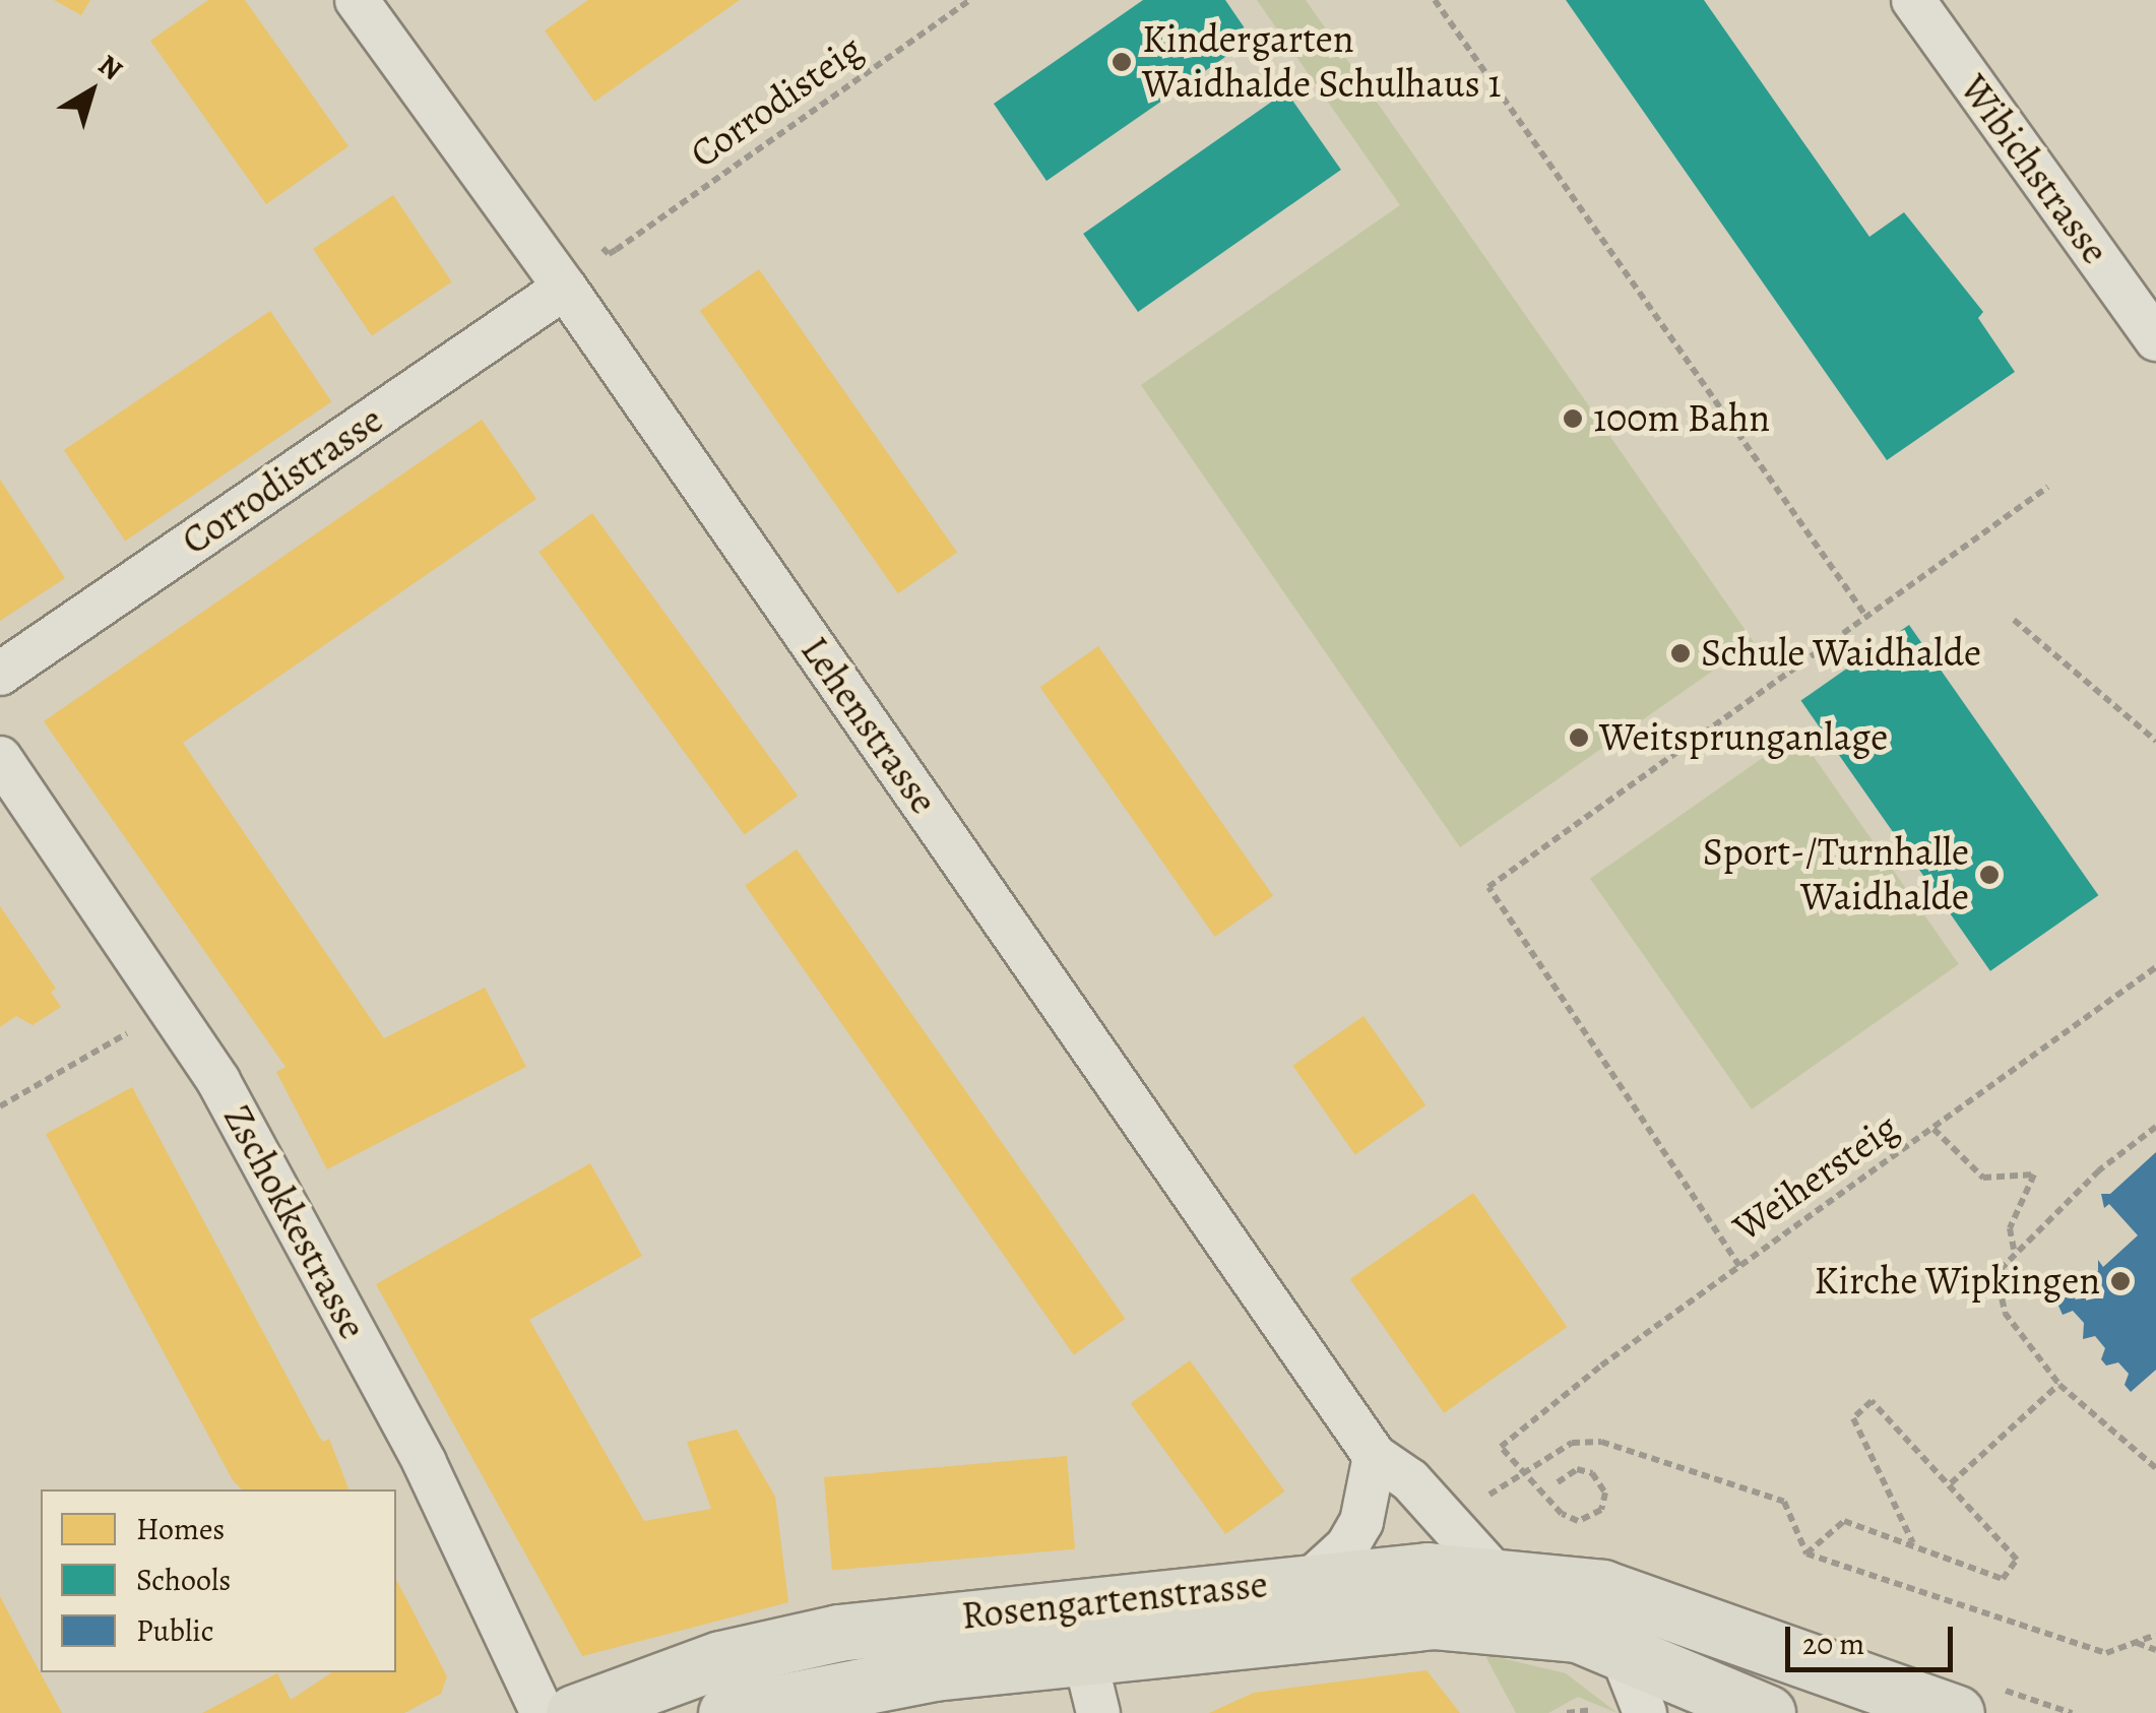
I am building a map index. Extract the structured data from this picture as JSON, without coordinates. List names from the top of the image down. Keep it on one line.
{"streets":{"main road":["Rosengartenstrasse"],"street":["Wibichstrasse","Corrodistrasse","Lehenstrasse","Zschokkestrasse"],"path":["Corrodisteig","Weihersteig"]},"crossings":[["Corrodistrasse","Lehenstrasse"],["Lehenstrasse","Rosengartenstrasse"]],"places":["Kindergarten Waidhalde Schulhaus 1","100m Bahn","Schule Waidhalde","Weitsprunganlage","Sport-/Turnhalle Waidhalde","Kirche Wipkingen"],"legend":["Homes","Schools","Public"],"scale_bar":"20 m","north":"top right"}
